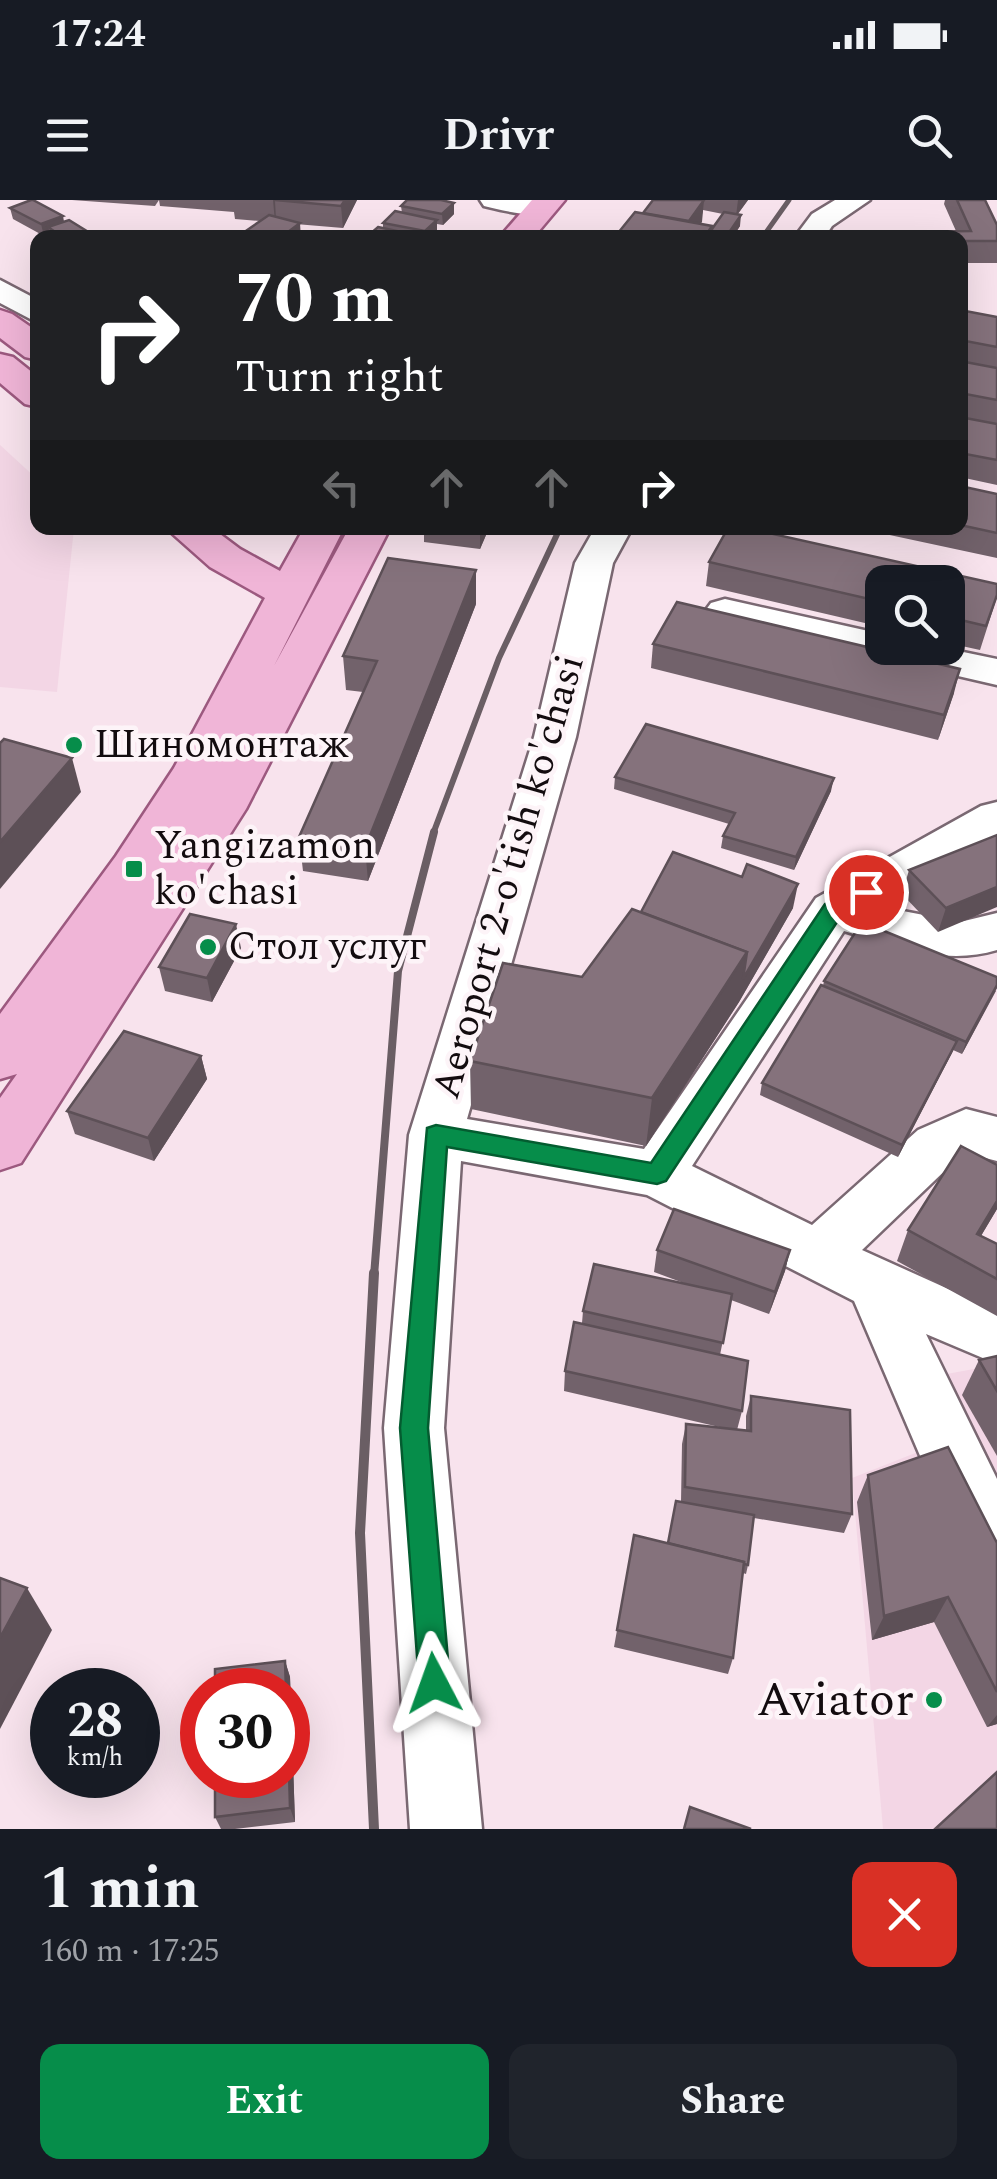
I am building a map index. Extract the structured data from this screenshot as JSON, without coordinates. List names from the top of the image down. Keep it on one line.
{"streets":{"street":["Aeroport 2-o'tish ko'chasi"]},"places":{"other":["Шиномонтаж","Стол услуг","Aviator"],"transit":["Yangizamon ko'chasi"]},"page":{"status":"17:24","header":"Drivr","turn":["70 m","Turn right"],"speed":"28 km/h","limit":"30","heading":["1 min","160 m · 17:25"],"buttons":["Exit","Share"]}}
